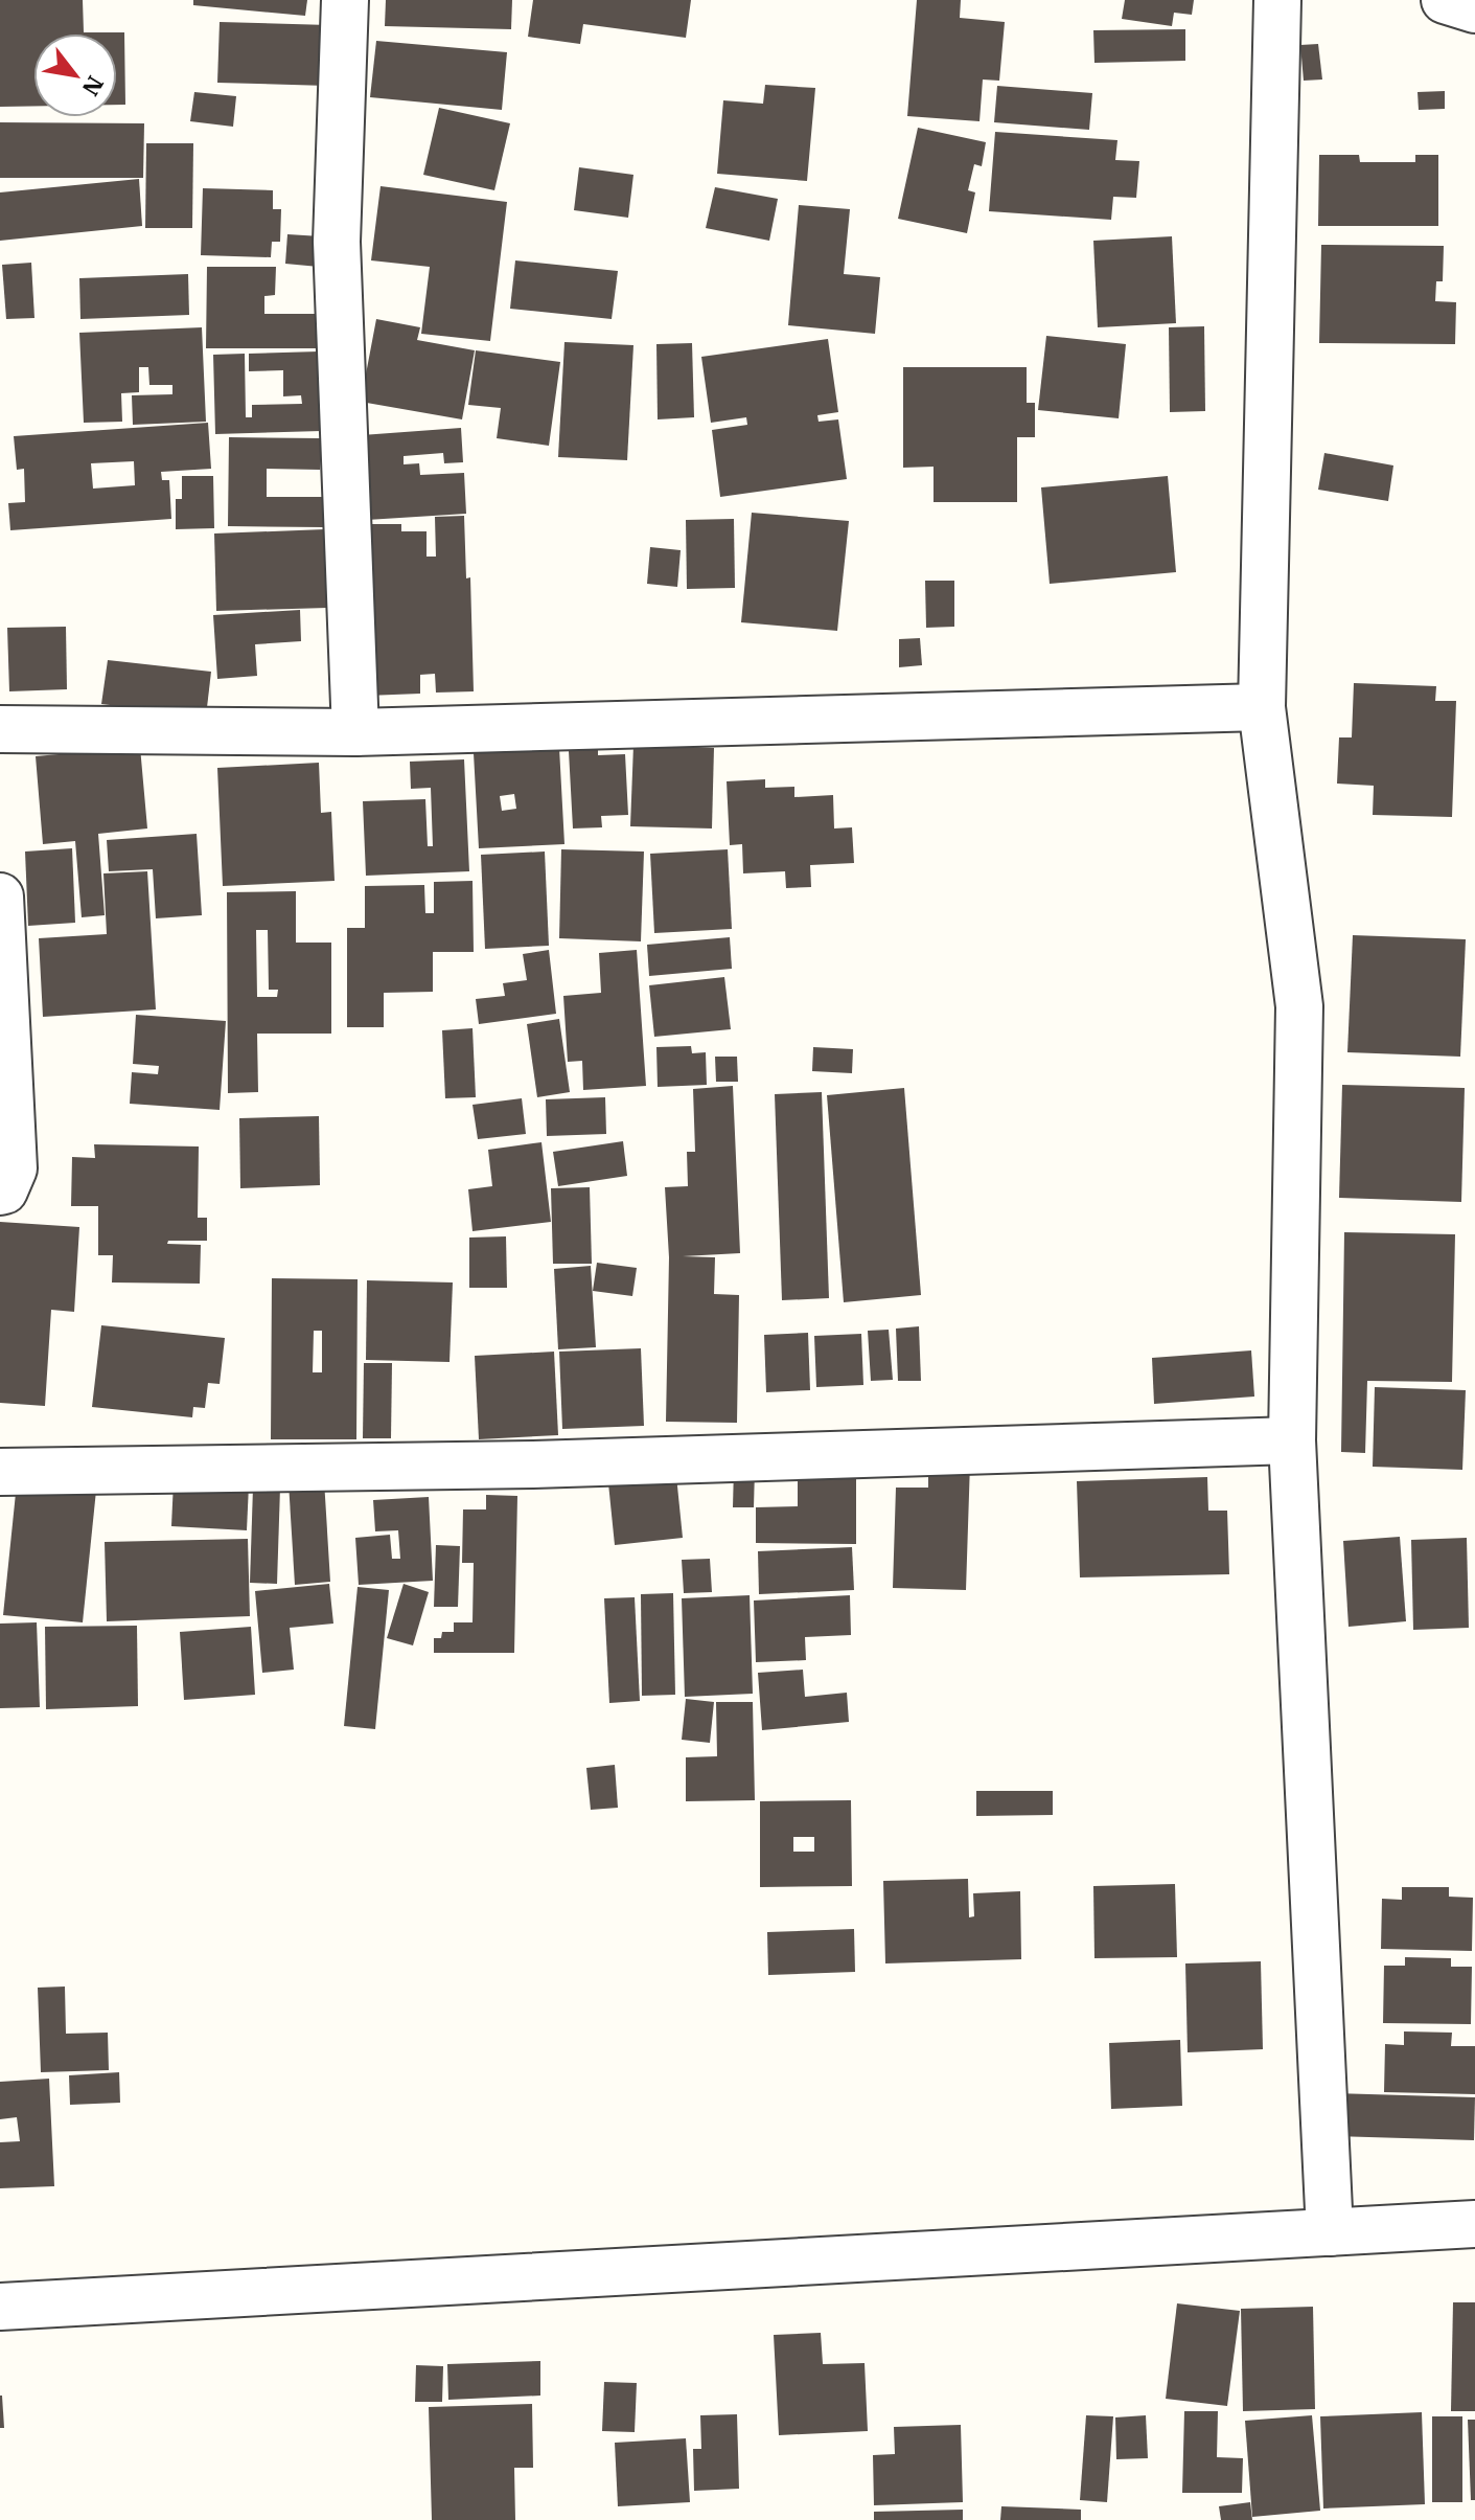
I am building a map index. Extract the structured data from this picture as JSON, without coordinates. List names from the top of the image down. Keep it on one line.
{"north":"bottom right"}
